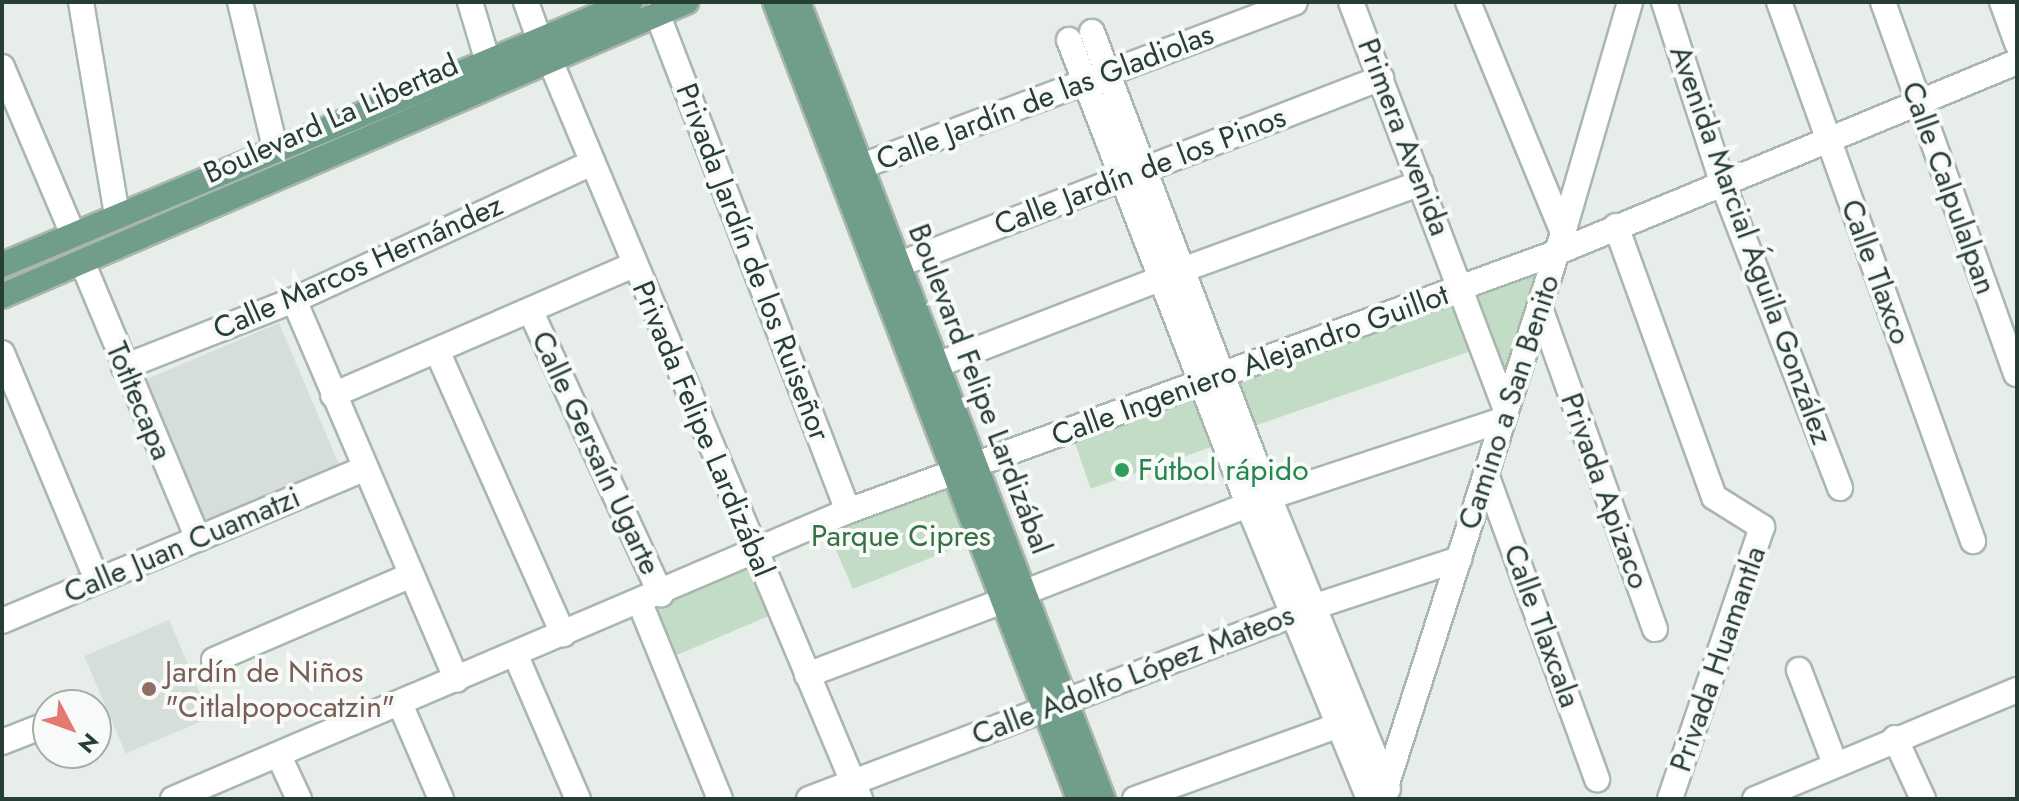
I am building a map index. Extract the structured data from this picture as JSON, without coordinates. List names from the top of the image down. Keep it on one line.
{"streets":{"main road":["Boulevard La Libertad","Boulevard Felipe Lardizábal"],"street":["Calle Jardín de las Gladiolas","Primera Avenida","Calle Jardín de los Pinos","Calle Calpulalpan","Avenida Marcial Águila González","Privada Jardín de los Ruiseñor","Calle Marcos Hernández","Calle Tlaxco","Calle Ingeniero Alejandro Guillot","Totltecapa","Camino a San Benito","Privada Felipe Lardizábal","Calle Gersaín Ugarte","Privada Apizaco","Calle Juan Cuamatzi","Calle Tlaxcala","Privada Huamantla","Calle Adolfo López Mateos"]},"crossings":[["Calle Jardín de las Gladiolas","Boulevard Felipe Lardizábal"],["Boulevard La Libertad","Privada Jardín de los Ruiseñor"],["Boulevard La Libertad","Totltecapa"],["Boulevard La Libertad","Privada Felipe Lardizábal"],["Primera Avenida","Calle Jardín de los Pinos"],["Primera Avenida","Calle Ingeniero Alejandro Guillot"],["Primera Avenida","Camino a San Benito"],["Calle Jardín de los Pinos","Boulevard Felipe Lardizábal"],["Calle Calpulalpan","Calle Ingeniero Alejandro Guillot"],["Avenida Marcial Águila González","Calle Ingeniero Alejandro Guillot"],["Privada Jardín de los Ruiseñor","Calle Ingeniero Alejandro Guillot"],["Calle Marcos Hernández","Totltecapa"],["Calle Marcos Hernández","Privada Felipe Lardizábal"],["Calle Tlaxco","Calle Ingeniero Alejandro Guillot"],["Calle Ingeniero Alejandro Guillot","Boulevard Felipe Lardizábal"],["Calle Ingeniero Alejandro Guillot","Camino a San Benito"],["Calle Ingeniero Alejandro Guillot","Privada Felipe Lardizábal"],["Calle Ingeniero Alejandro Guillot","Calle Gersaín Ugarte"],["Calle Ingeniero Alejandro Guillot","Privada Huamantla"],["Boulevard Felipe Lardizábal","Calle Adolfo López Mateos"],["Totltecapa","Calle Juan Cuamatzi"],["Camino a San Benito","Privada Apizaco"],["Camino a San Benito","Calle Tlaxcala"],["Camino a San Benito","Calle Adolfo López Mateos"],["Privada Felipe Lardizábal","Calle Adolfo López Mateos"]],"parks":["Parque Cipres"],"places":["Fútbol rápido","Jardín de Niños \"Citlalpopocatzin\""],"north":"bottom right"}
